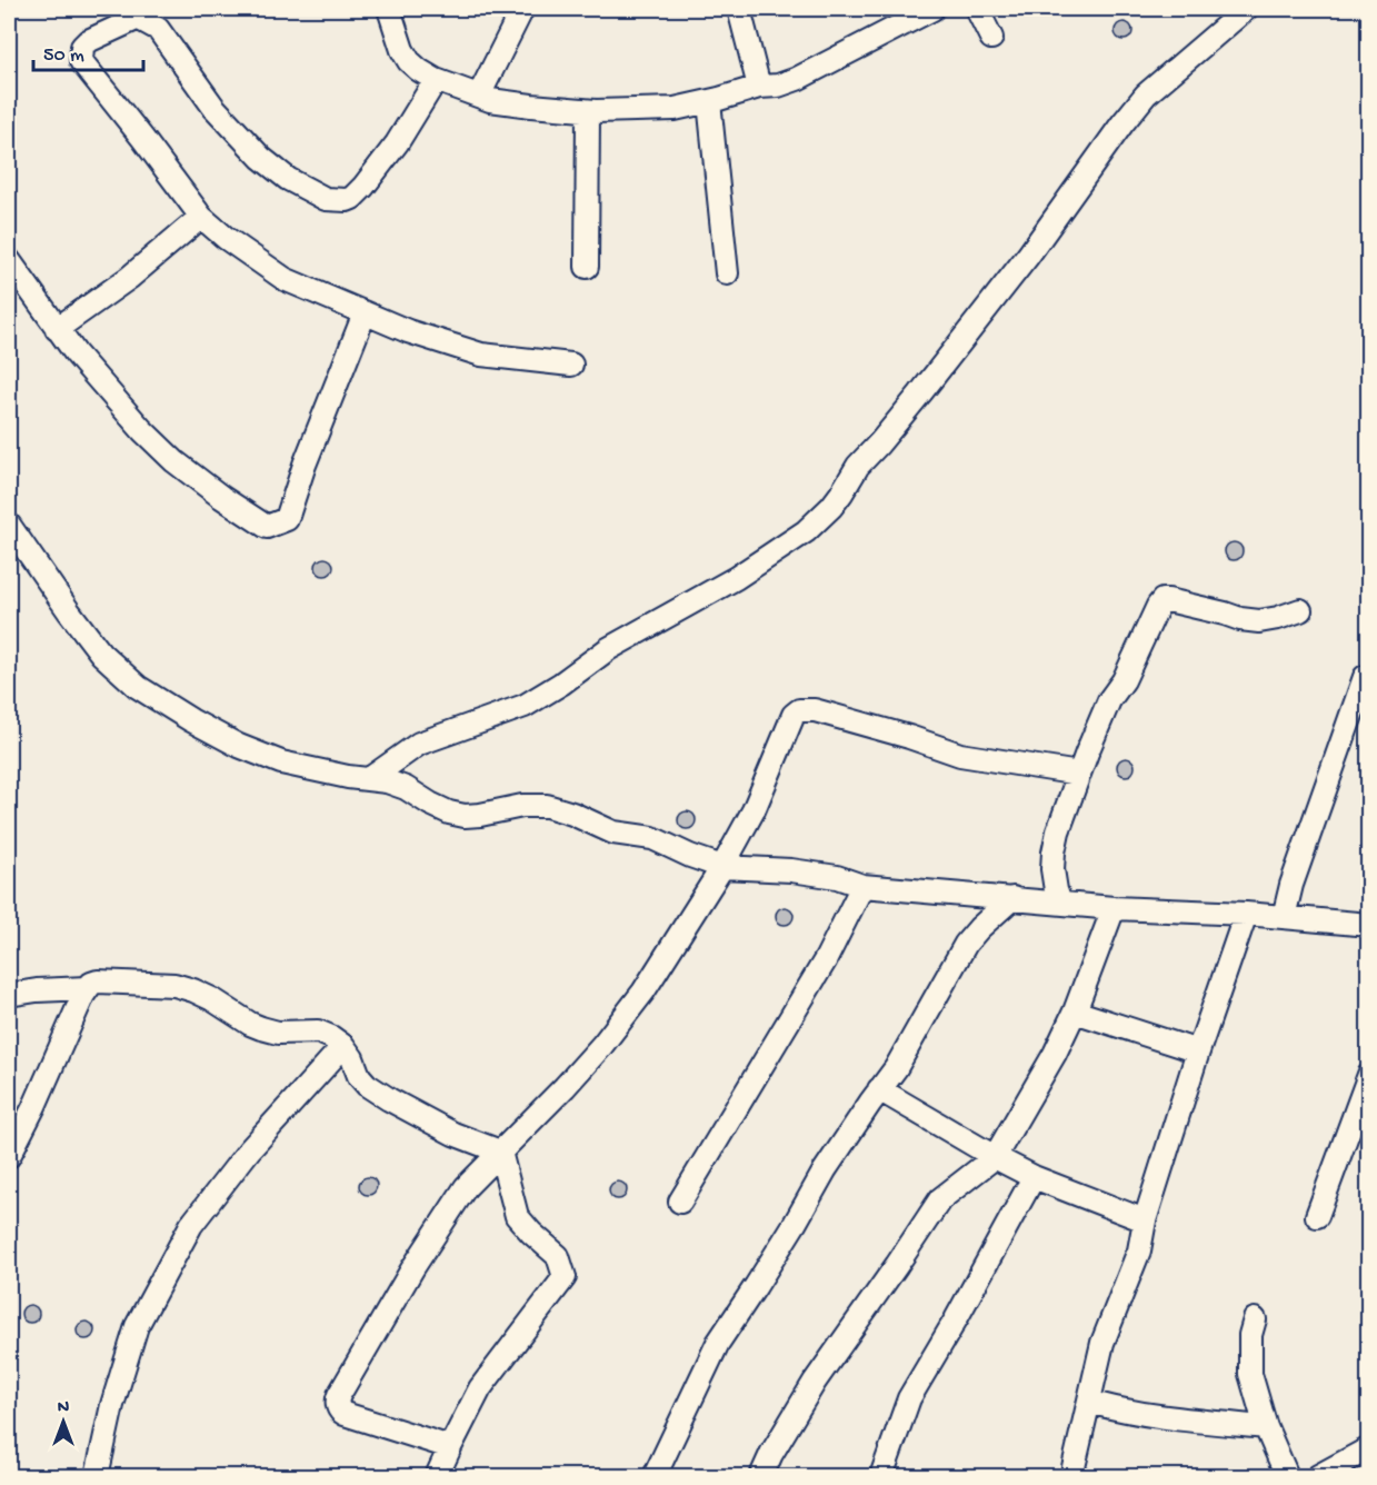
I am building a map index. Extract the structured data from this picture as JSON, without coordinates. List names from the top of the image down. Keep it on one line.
{"scale_bar":"50 m","north":"top"}
